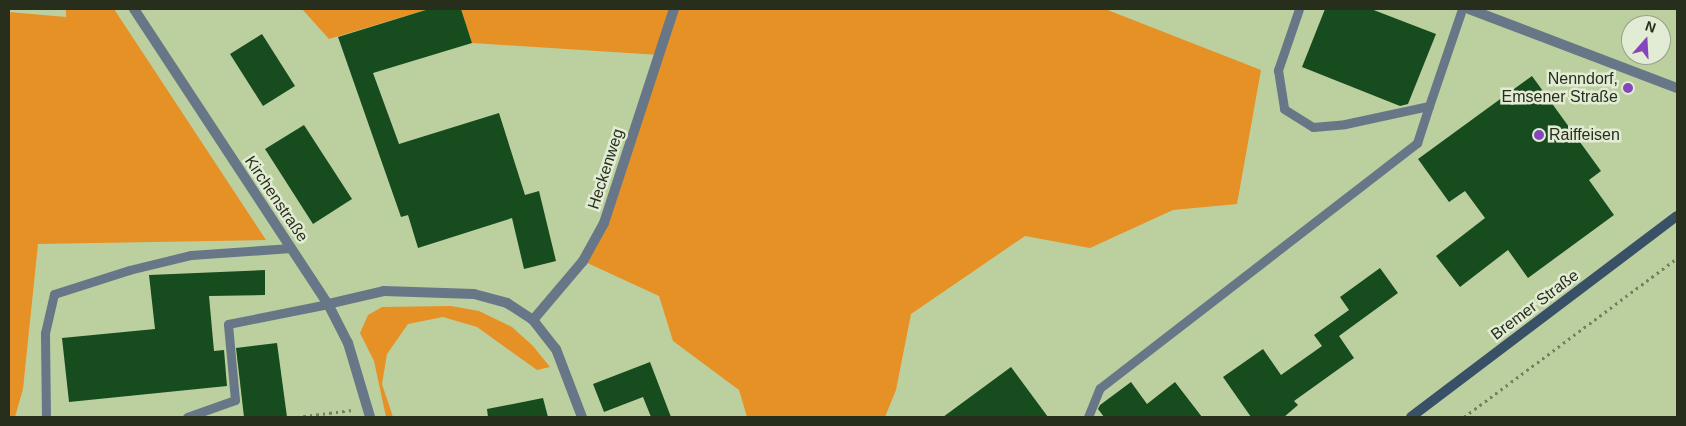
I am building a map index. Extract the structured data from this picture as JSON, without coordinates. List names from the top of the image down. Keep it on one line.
{"streets":{"main road":["Bremer Straße"],"street":["Heckenweg","Kirchenstraße"]},"places":["Nenndorf, Emsener Straße","Raiffeisen"],"north":"top"}
